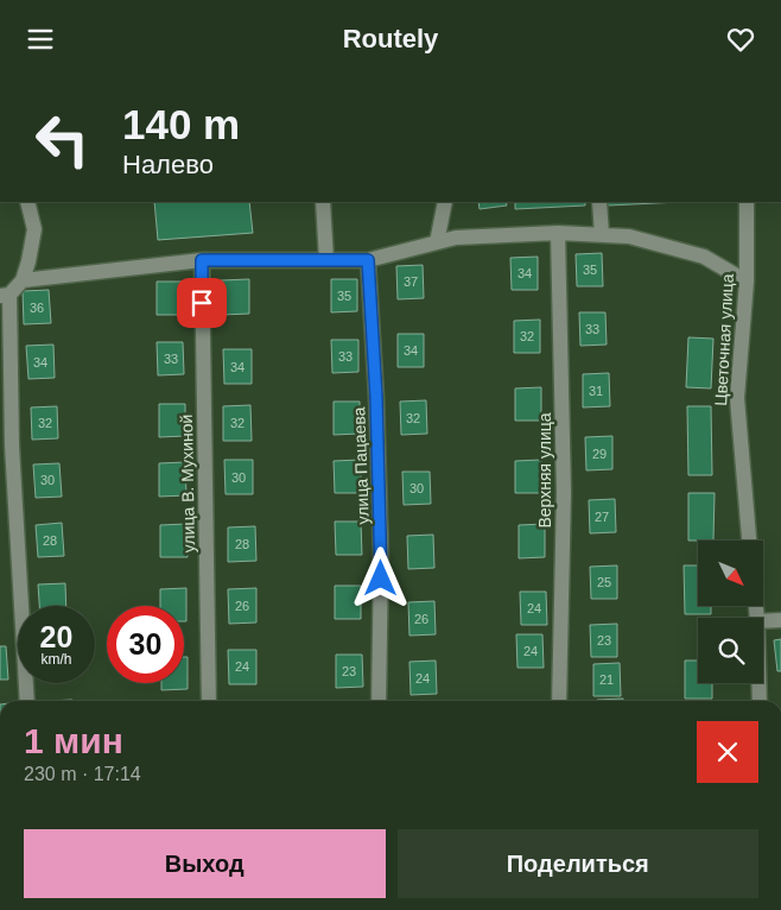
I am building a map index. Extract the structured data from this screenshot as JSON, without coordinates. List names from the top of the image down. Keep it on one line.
{"streets":{"street":["Цветочная улица","улица Пацаева","Верхняя улица","улица В. Мухиной"]},"house_numbers":["35","34","37","35","36","33","32","34","33","33","34","34","31","32","32","32","29","30","30","30","27","28","28","25","26","24","26","23","24","24","23","24","21"],"north":"bottom right","page":{"header":"Routely","turn":["140 m","Налево"],"speed":"20 km/h","limit":"30","heading":["1 мин","230 m · 17:14"],"buttons":["Выход","Поделиться"]}}
